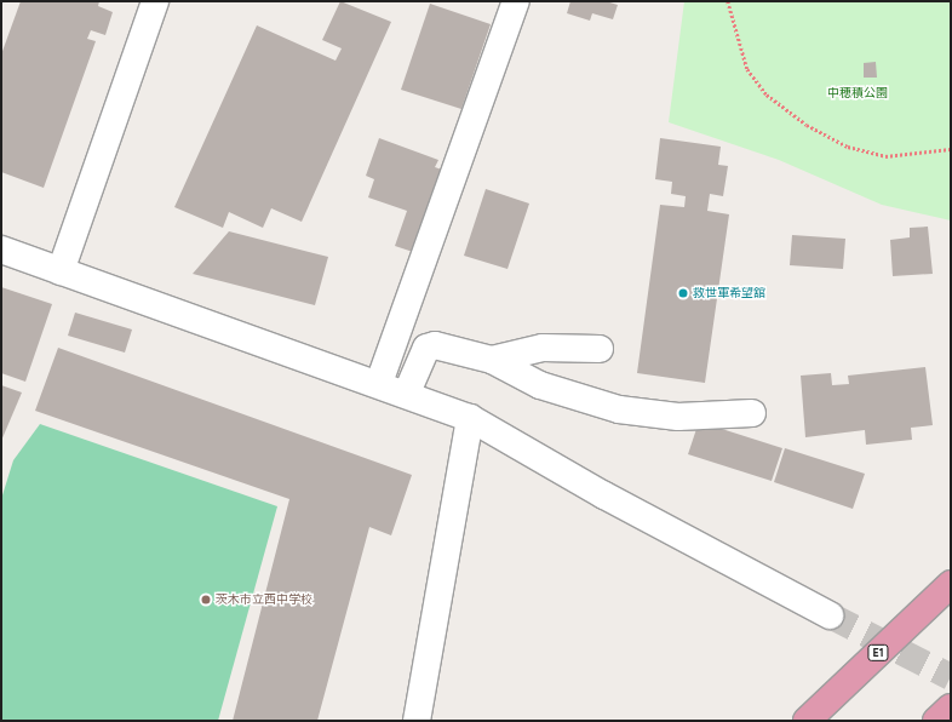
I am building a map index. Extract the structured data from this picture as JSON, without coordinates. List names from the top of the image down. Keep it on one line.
{"streets":{"highway":["E1"]},"parks":["中穂積公園"],"places":["救世軍希望舘","茨木市立西中学校"]}
